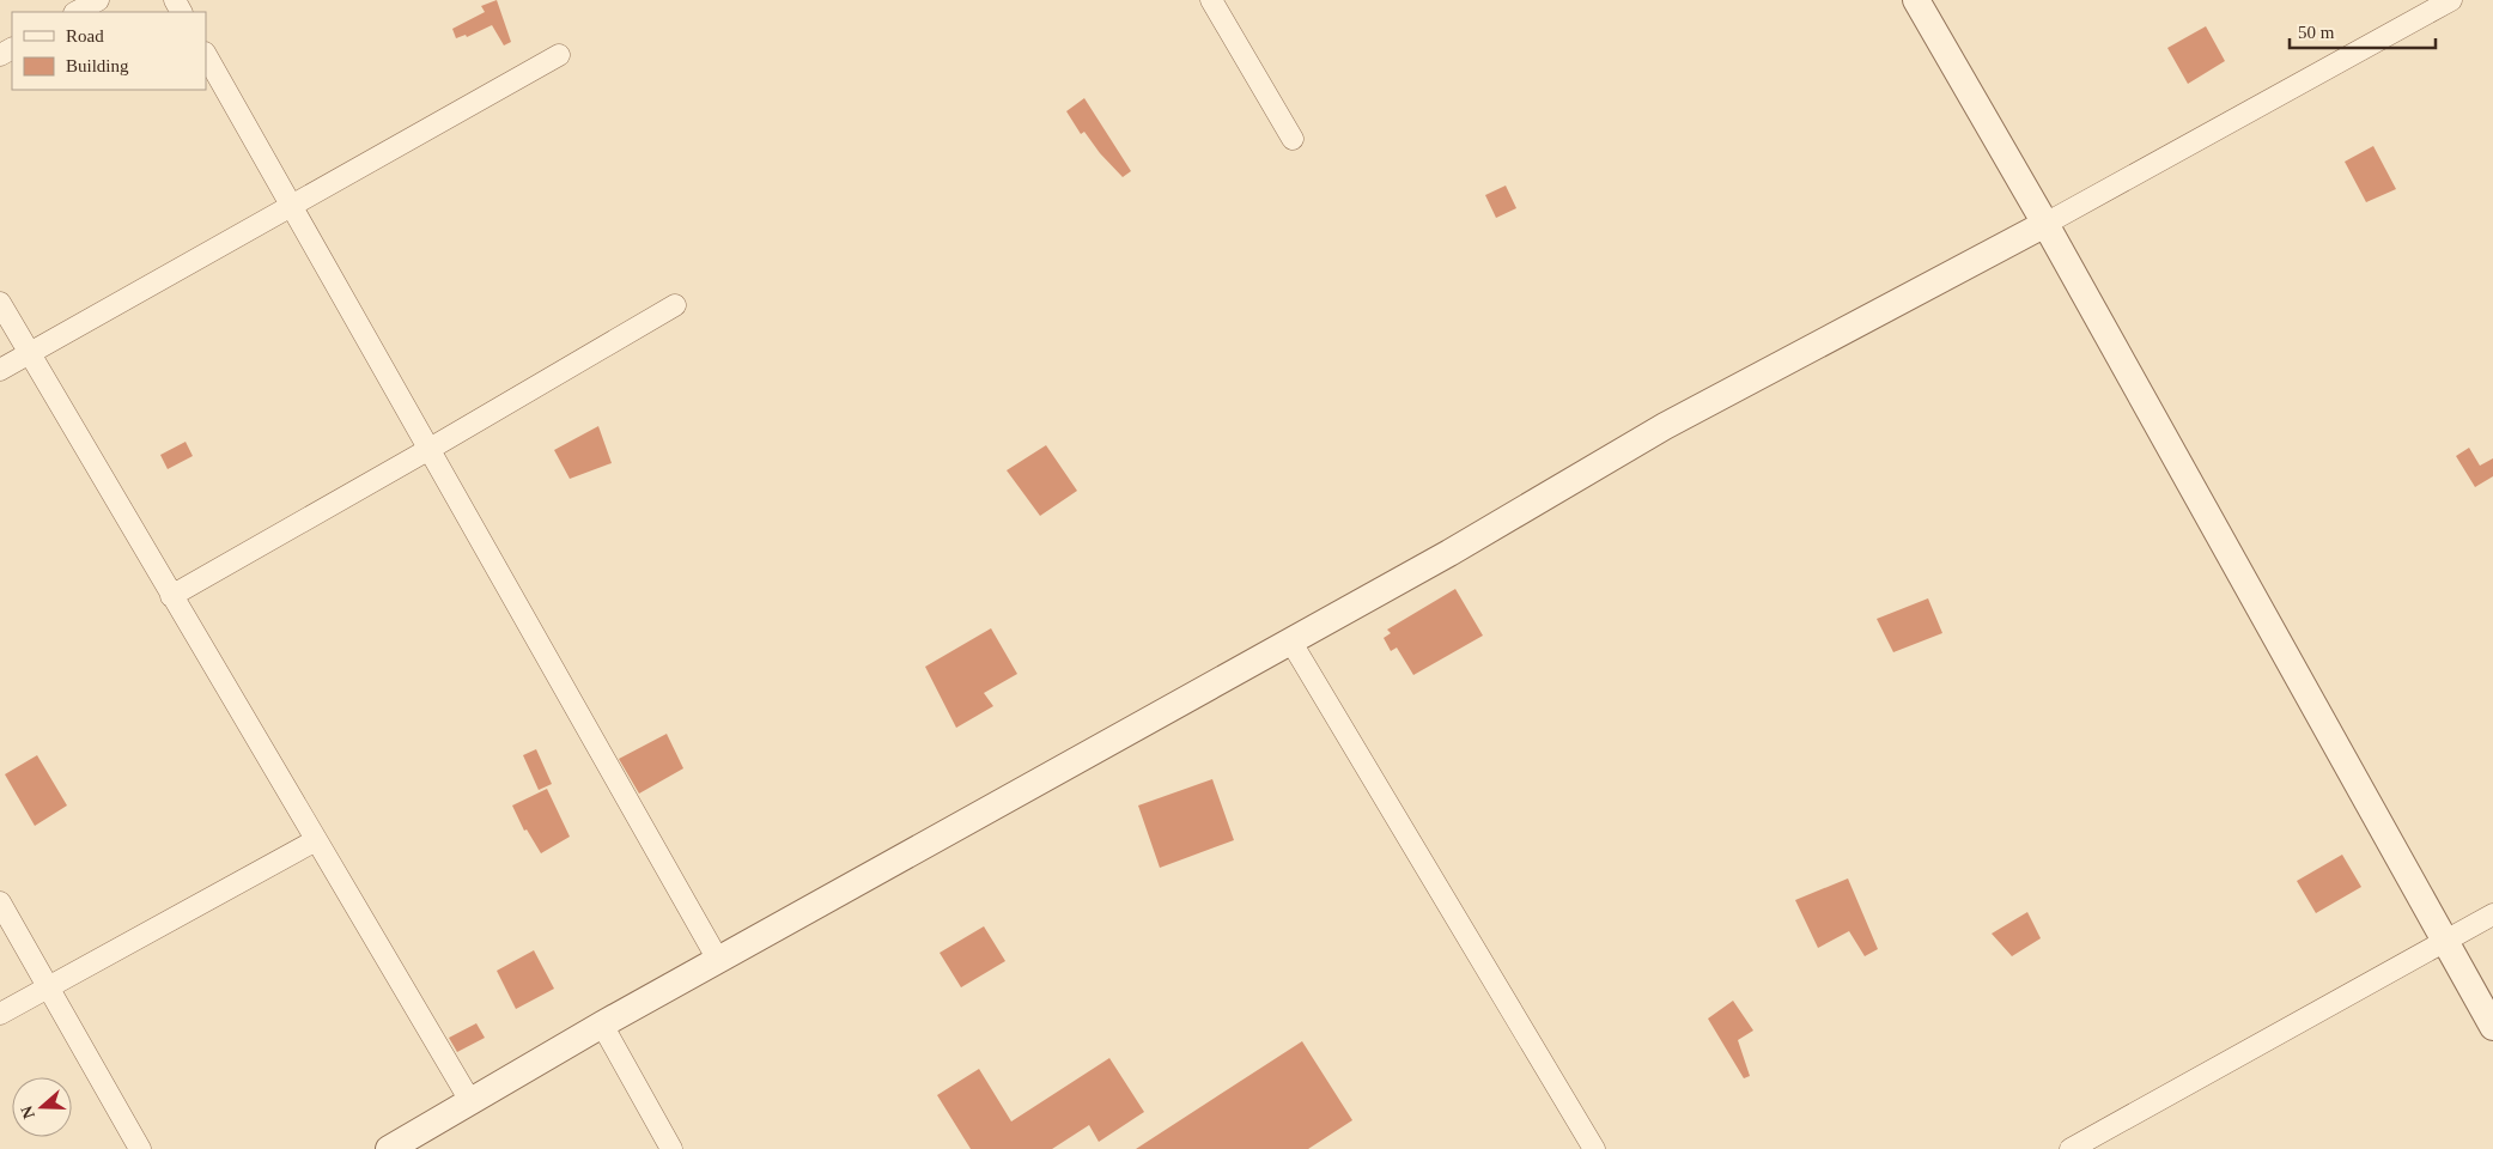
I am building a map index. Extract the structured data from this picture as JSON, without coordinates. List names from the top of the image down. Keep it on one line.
{"legend":["Road","Building"],"scale_bar":"50 m","north":"left"}
